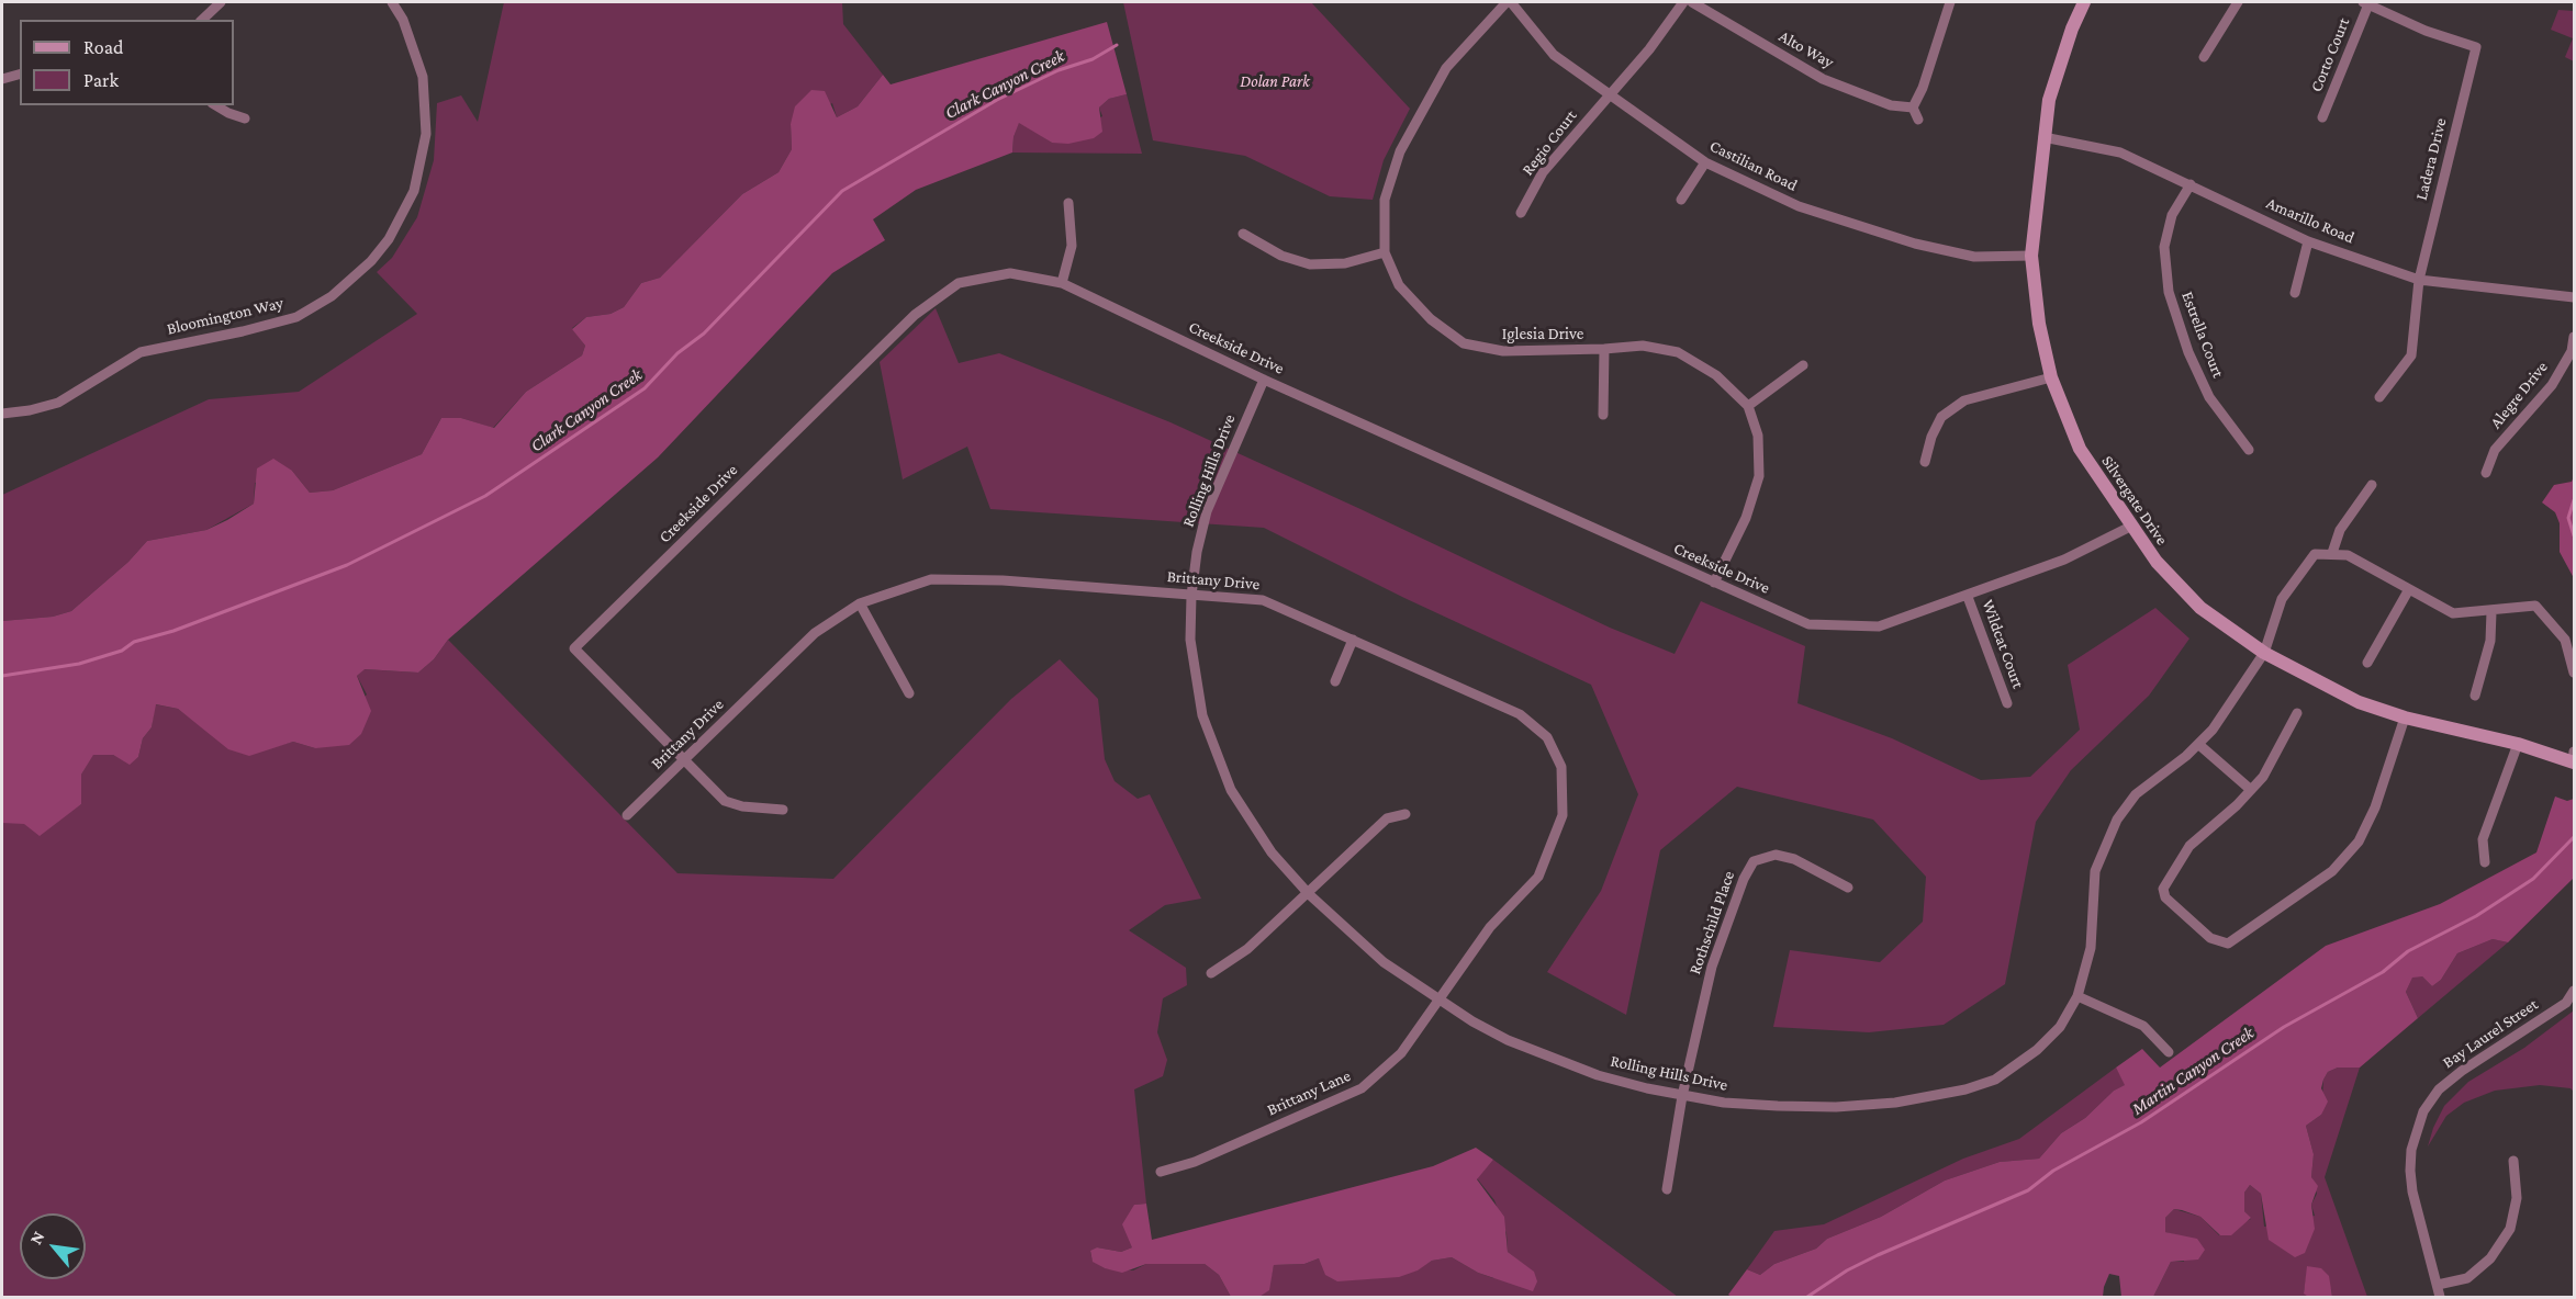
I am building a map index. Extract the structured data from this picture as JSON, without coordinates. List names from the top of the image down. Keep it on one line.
{"streets":{"street":["Alto Way","Corto Court","Regio Court","Ladera Drive","Castilian Road","Amarillo Road","Bloomington Way","Iglesia Drive","Estrella Court","Creekside Drive","Alegre Drive","Rolling Hills Drive","Silvergate Drive","Brittany Drive","Wildcat Court","Rothschild Place","Bay Laurel Street","Brittany Lane"]},"crossings":[["Corto Court","Ladera Drive"],["Regio Court","Castilian Road"],["Ladera Drive","Amarillo Road"],["Castilian Road","Iglesia Drive"],["Castilian Road","Silvergate Drive"],["Amarillo Road","Estrella Court"],["Amarillo Road","Silvergate Drive"],["Iglesia Drive","Creekside Drive"],["Creekside Drive","Rolling Hills Drive"],["Creekside Drive","Silvergate Drive"],["Creekside Drive","Brittany Drive"],["Creekside Drive","Wildcat Court"],["Rolling Hills Drive","Silvergate Drive"],["Rolling Hills Drive","Brittany Drive"],["Rolling Hills Drive","Rothschild Place"],["Rolling Hills Drive","Brittany Lane"],["Brittany Drive","Brittany Lane"]],"water":["Clark Canyon Creek","Martin Canyon Creek"],"parks":["Dolan Park"],"legend":["Road","Park"],"north":"top left"}
